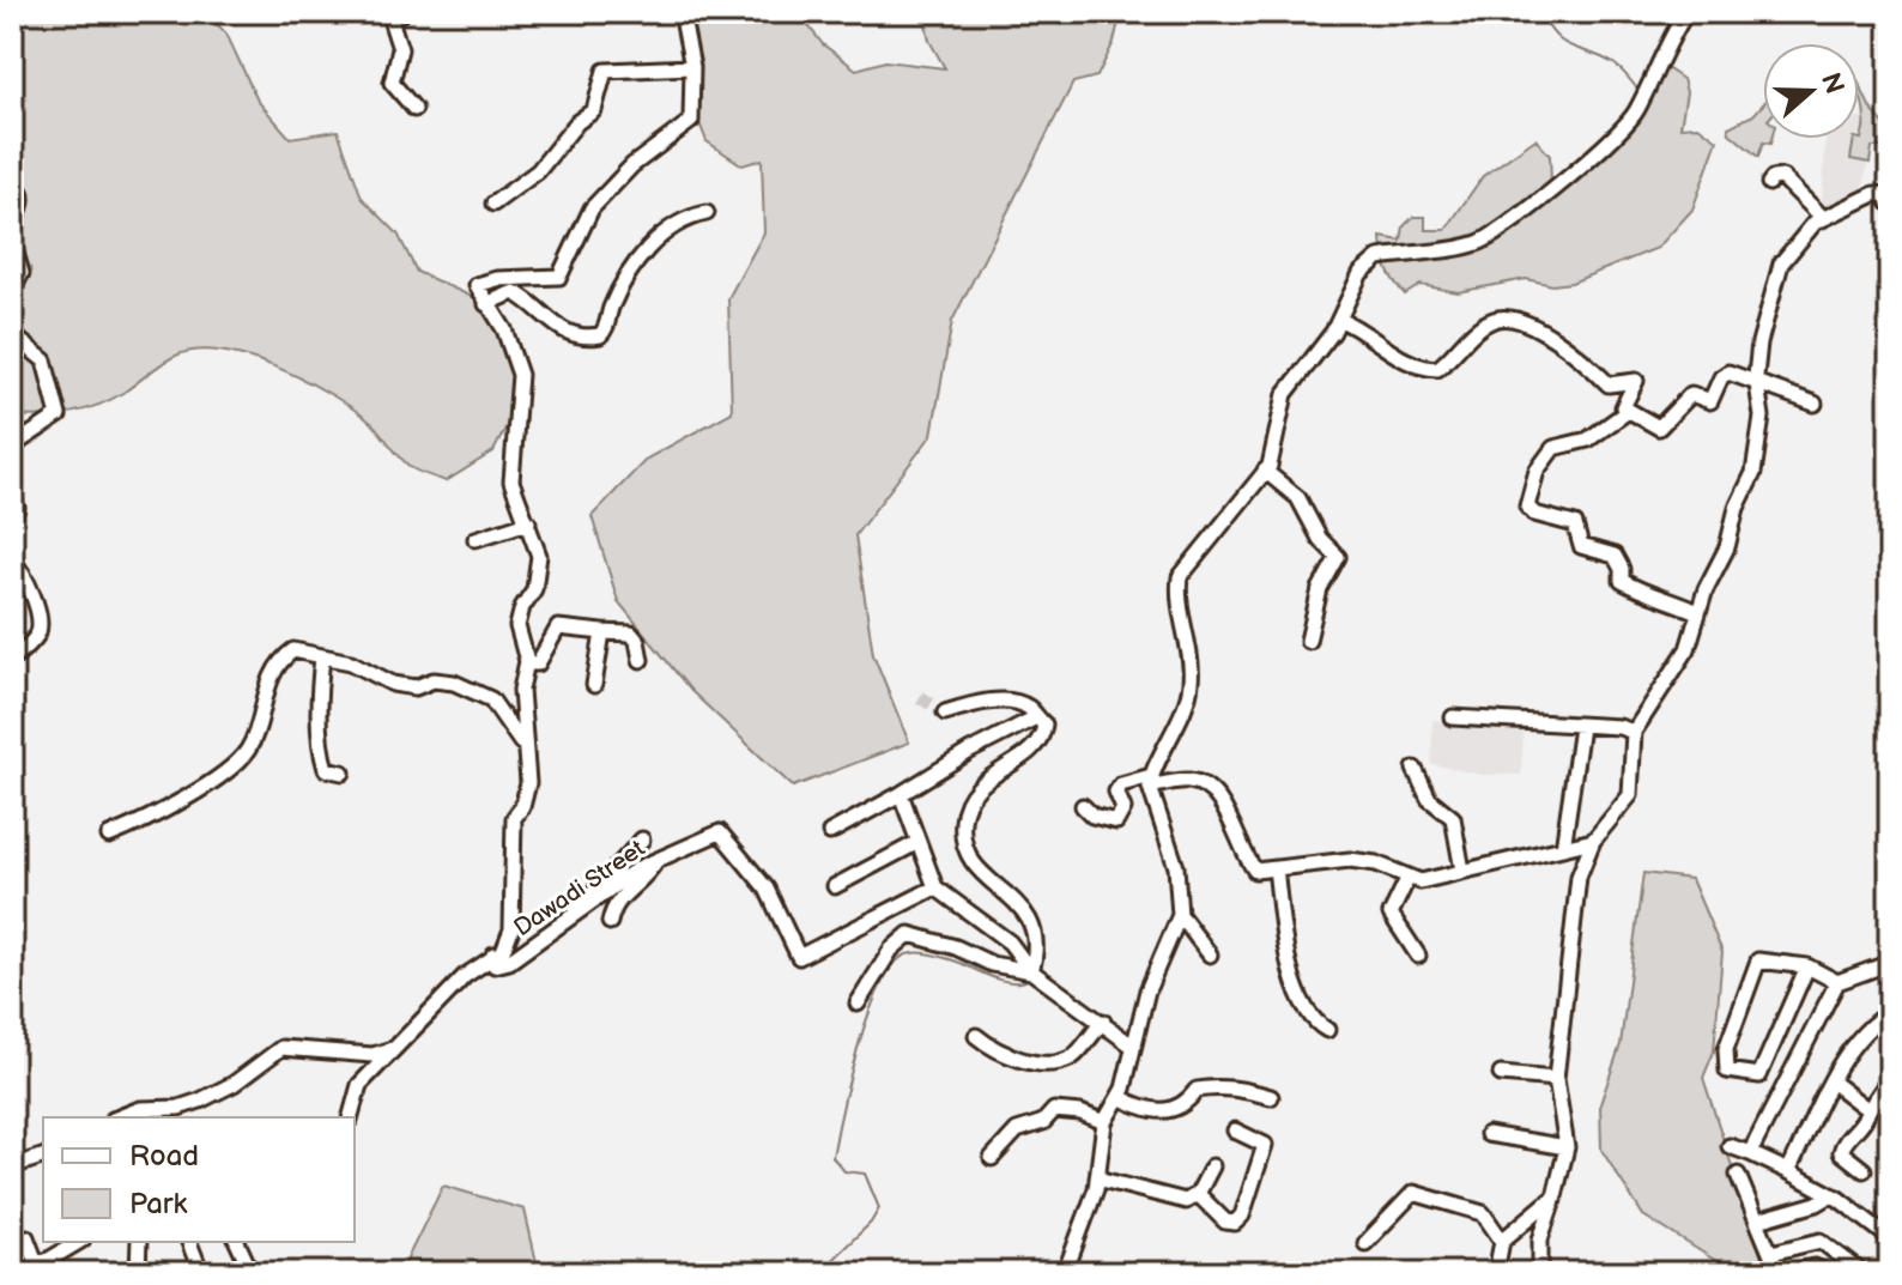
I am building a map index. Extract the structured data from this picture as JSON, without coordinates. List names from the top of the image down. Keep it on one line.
{"streets":{"street":["Dawadi Street"]},"legend":["Road","Park"],"north":"right"}
